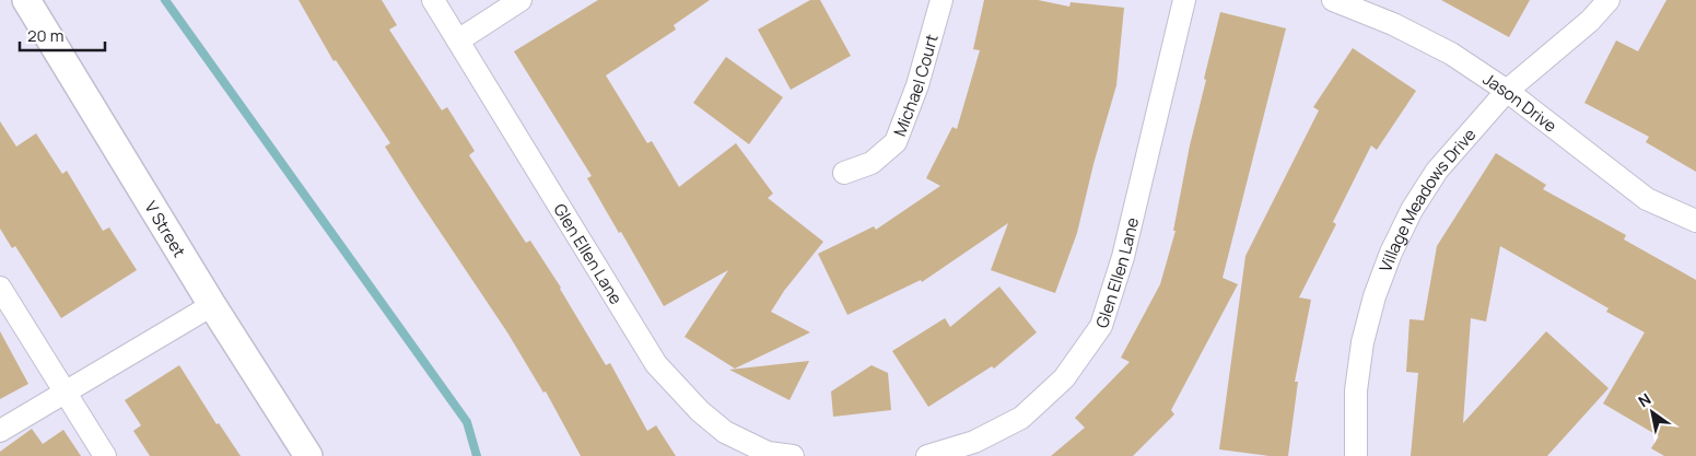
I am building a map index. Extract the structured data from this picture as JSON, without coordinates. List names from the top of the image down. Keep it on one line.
{"streets":{"street":["Michael Court","Jason Drive","Village Meadows Drive","V Street","Glen Ellen Lane"]},"crossings":[["Jason Drive","Village Meadows Drive"]],"scale_bar":"20 m","north":"top left"}
